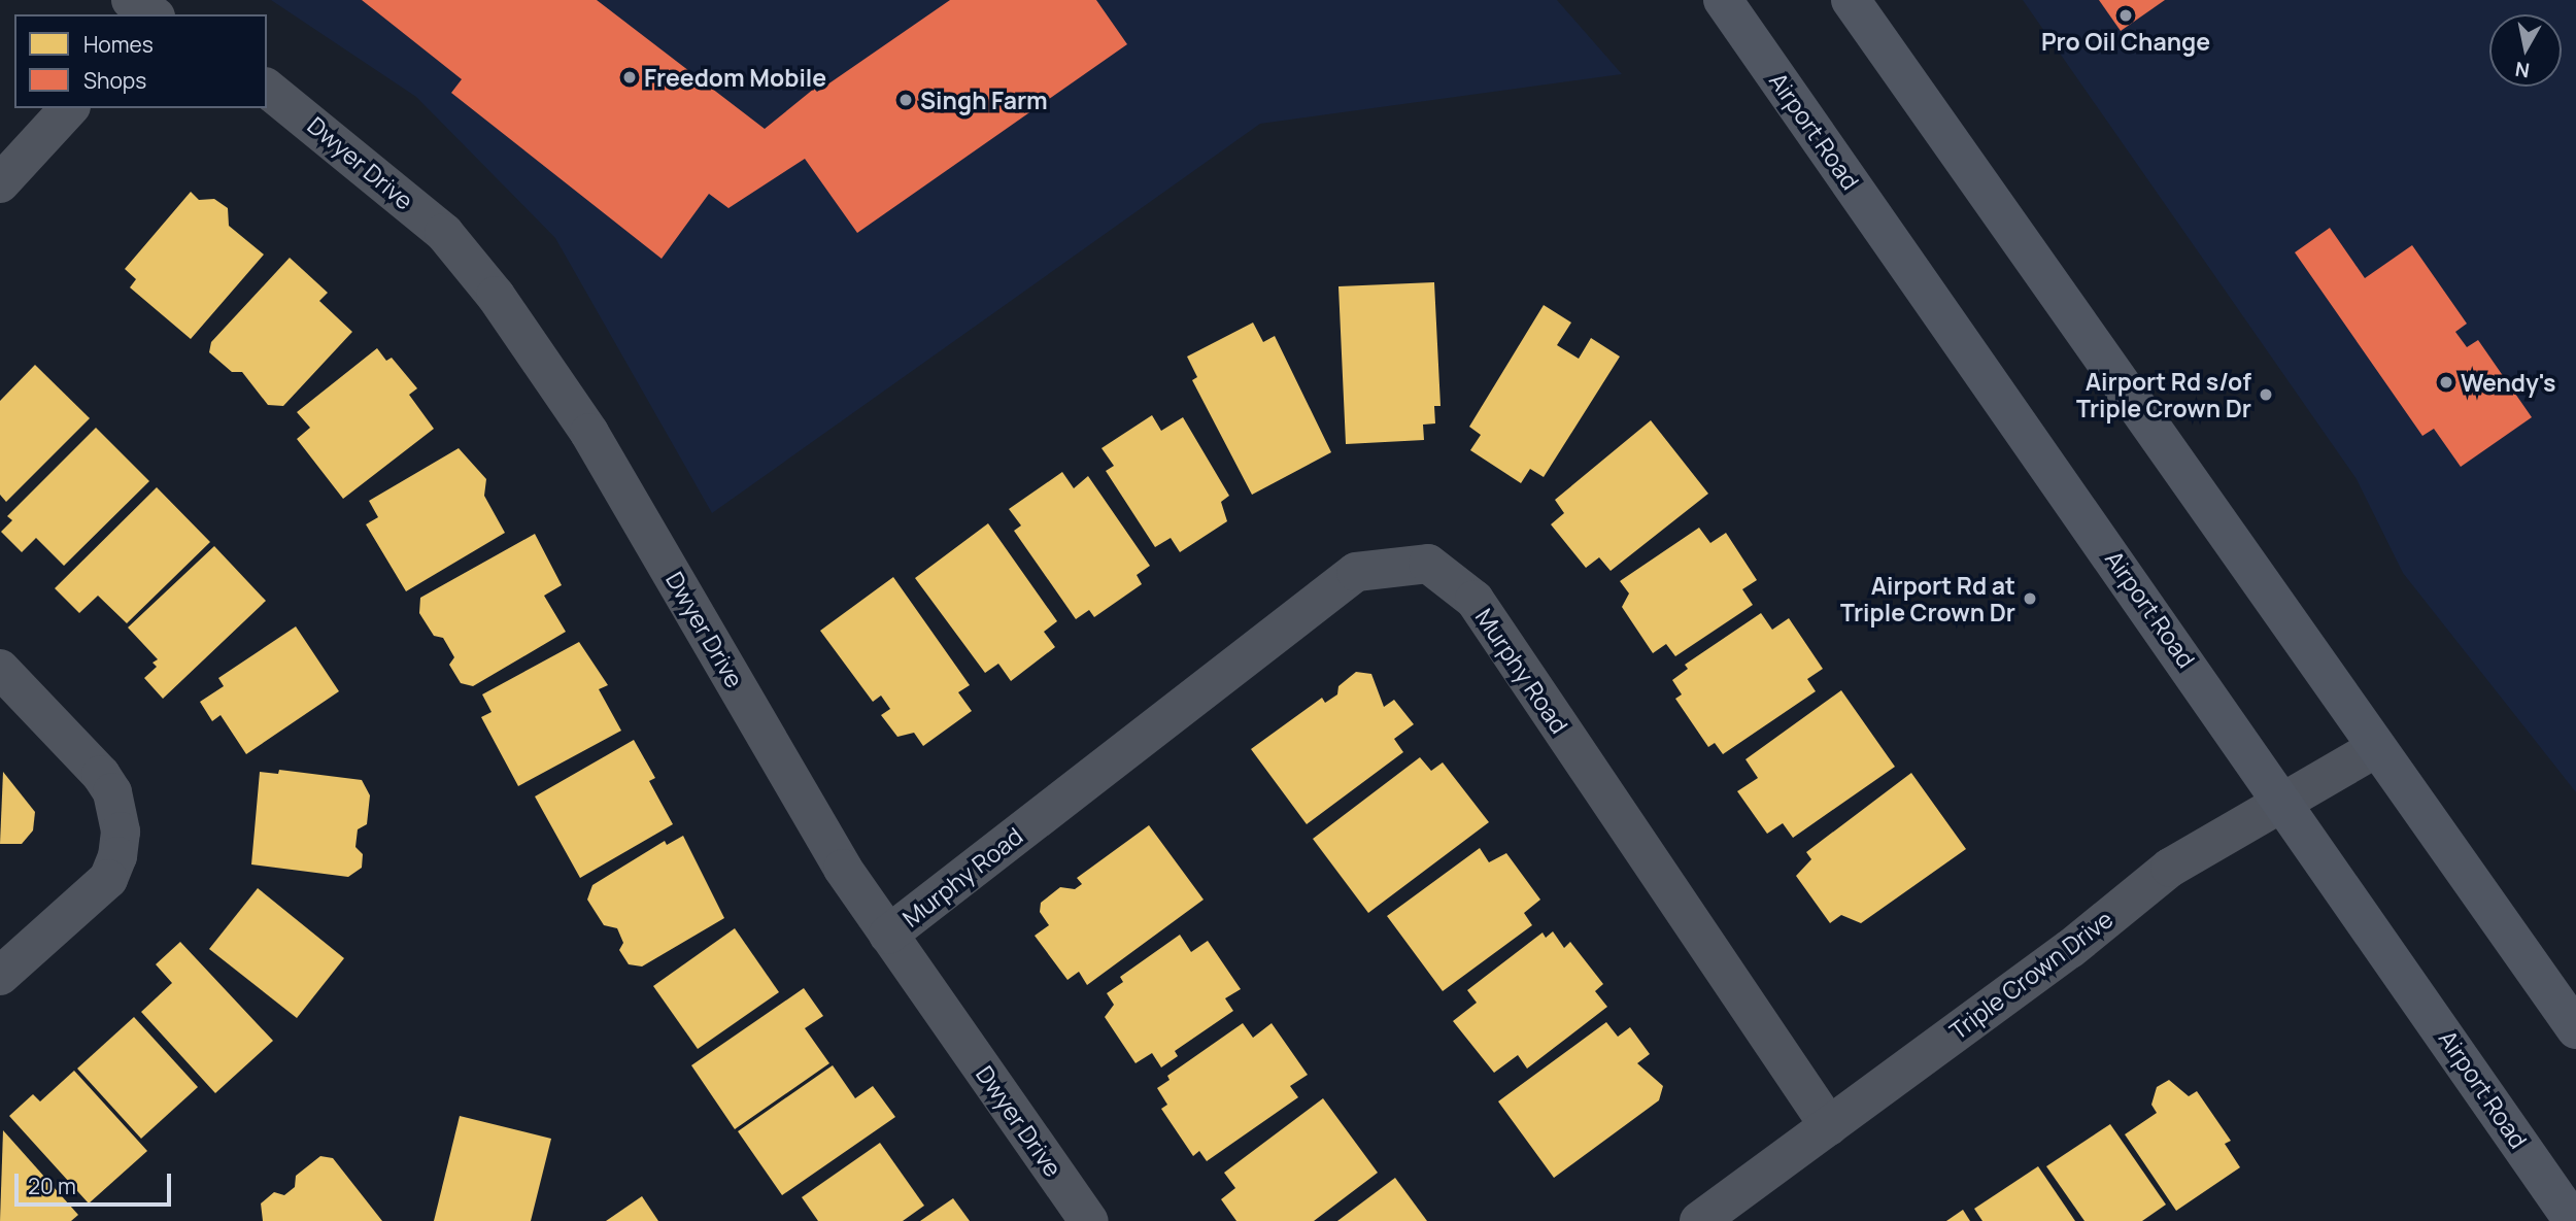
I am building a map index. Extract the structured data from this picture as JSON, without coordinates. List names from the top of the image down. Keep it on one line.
{"streets":{"main road":["Airport Road"],"street":["Dwyer Drive","Murphy Road","Triple Crown Drive"]},"crossings":[["Airport Road","Triple Crown Drive"],["Dwyer Drive","Murphy Road"],["Murphy Road","Triple Crown Drive"]],"places":["Pro Oil Change","Freedom Mobile","Singh Farm","Wendy's","Airport Rd s/of Triple Crown Dr","Airport Rd at Triple Crown Dr"],"legend":["Homes","Shops"],"scale_bar":"20 m","north":"bottom"}
